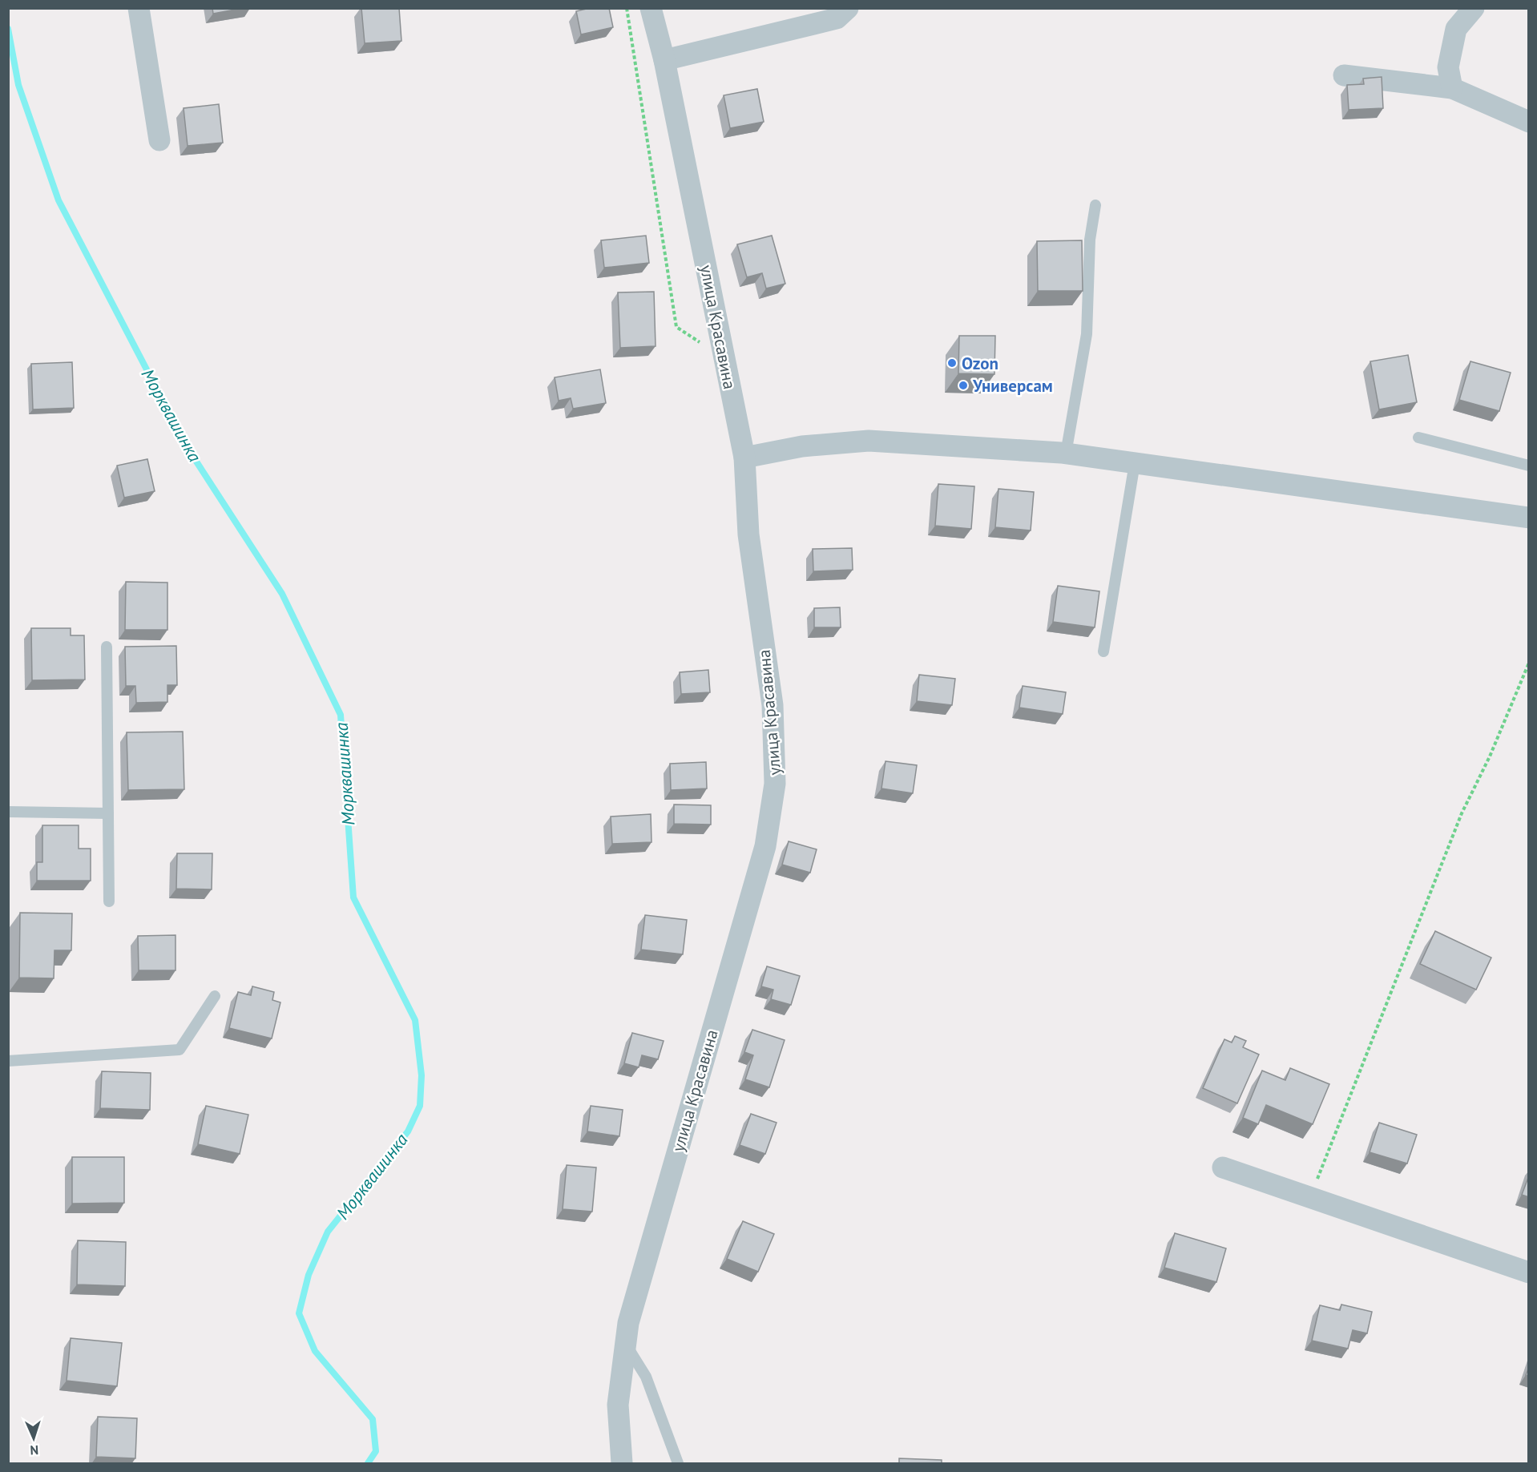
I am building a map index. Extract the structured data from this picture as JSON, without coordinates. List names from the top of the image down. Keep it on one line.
{"streets":{"street":["улица Красавина"]},"water":["Морквашинка"],"places":["Ozon","Универсам"],"north":"bottom"}
